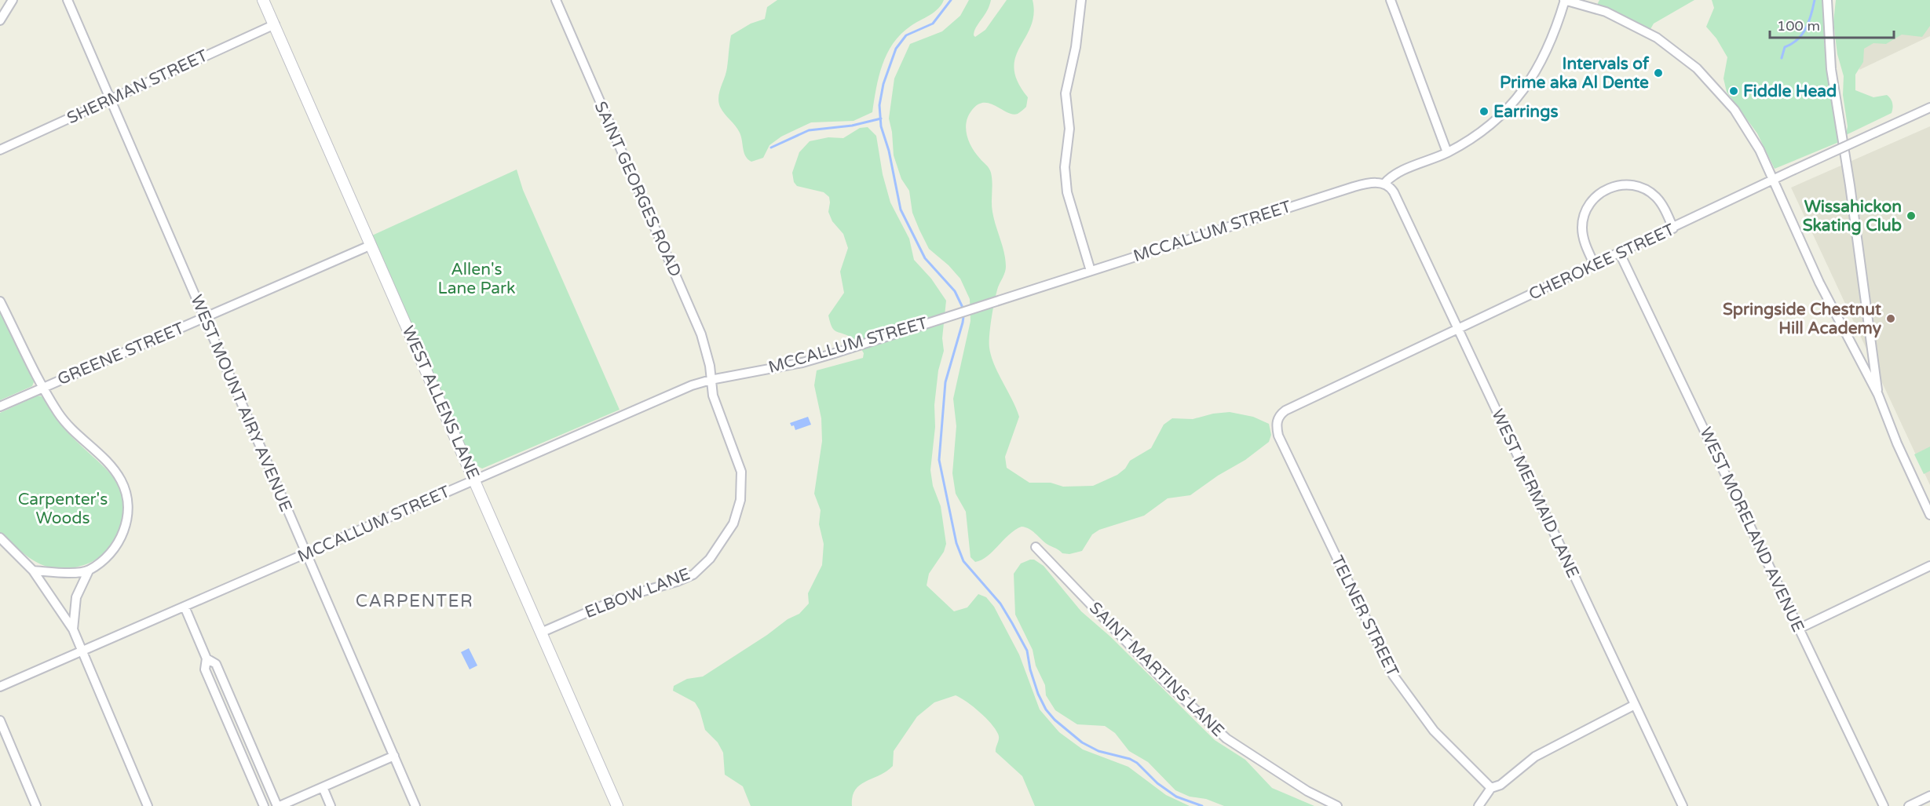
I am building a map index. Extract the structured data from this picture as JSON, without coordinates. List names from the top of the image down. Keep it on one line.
{"streets":{"street":["SHERMAN STREET","SAINT GEORGES ROAD","MCCALLUM STREET","CHEROKEE STREET","GREENE STREET","WEST ALLENS LANE","WEST MOUNT AIRY AVENUE","WEST MERMAID LANE","WEST MORELAND AVENUE","ELBOW LANE","TELNER STREET","SAINT MARTINS LANE"]},"crossings":[["SHERMAN STREET","WEST ALLENS LANE"],["SHERMAN STREET","WEST MOUNT AIRY AVENUE"],["SAINT GEORGES ROAD","MCCALLUM STREET"],["SAINT GEORGES ROAD","ELBOW LANE"],["MCCALLUM STREET","WEST ALLENS LANE"],["MCCALLUM STREET","WEST MOUNT AIRY AVENUE"],["MCCALLUM STREET","WEST MERMAID LANE"],["MCCALLUM STREET","ELBOW LANE"],["CHEROKEE STREET","WEST MERMAID LANE"],["CHEROKEE STREET","WEST MORELAND AVENUE"],["CHEROKEE STREET","TELNER STREET"],["GREENE STREET","WEST ALLENS LANE"],["GREENE STREET","WEST MOUNT AIRY AVENUE"],["WEST ALLENS LANE","ELBOW LANE"]],"districts":["CARPENTER"],"parks":["Allen's Lane Park","Carpenter's Woods"],"places":["Intervals of Prime aka Al Dente","Fiddle Head","Earrings","Wissahickon Skating Club","Springside Chestnut Hill Academy"],"scale_bar":"100 m"}
